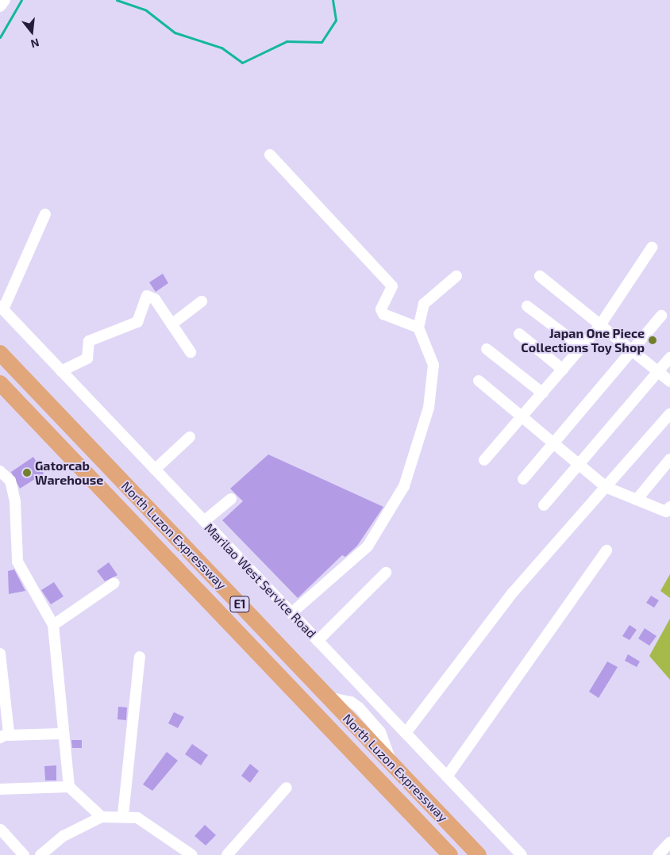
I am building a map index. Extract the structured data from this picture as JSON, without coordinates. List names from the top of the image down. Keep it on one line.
{"streets":{"highway":["North Luzon Expressway","E1"],"street":["Marilao West Service Road"]},"places":["Japan One Piece Collections Toy Shop","Gatorcab Warehouse"],"north":"bottom"}
